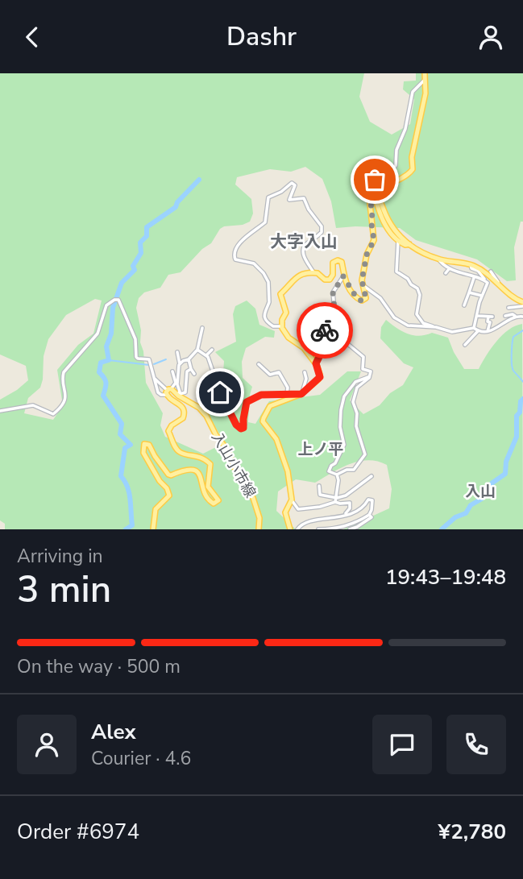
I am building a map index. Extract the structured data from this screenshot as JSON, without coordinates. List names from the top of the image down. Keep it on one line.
{"streets":{"main road":["入山小市線"]},"districts":["大字入山","上ノ平","入山"],"page":{"header":"Dashr","heading":["3 min","Arriving in","19:43–19:48"],"panel":["Alex","Courier · 4.6","Order #6974","¥2,780"],"bar":"On the way · 500 m"}}
